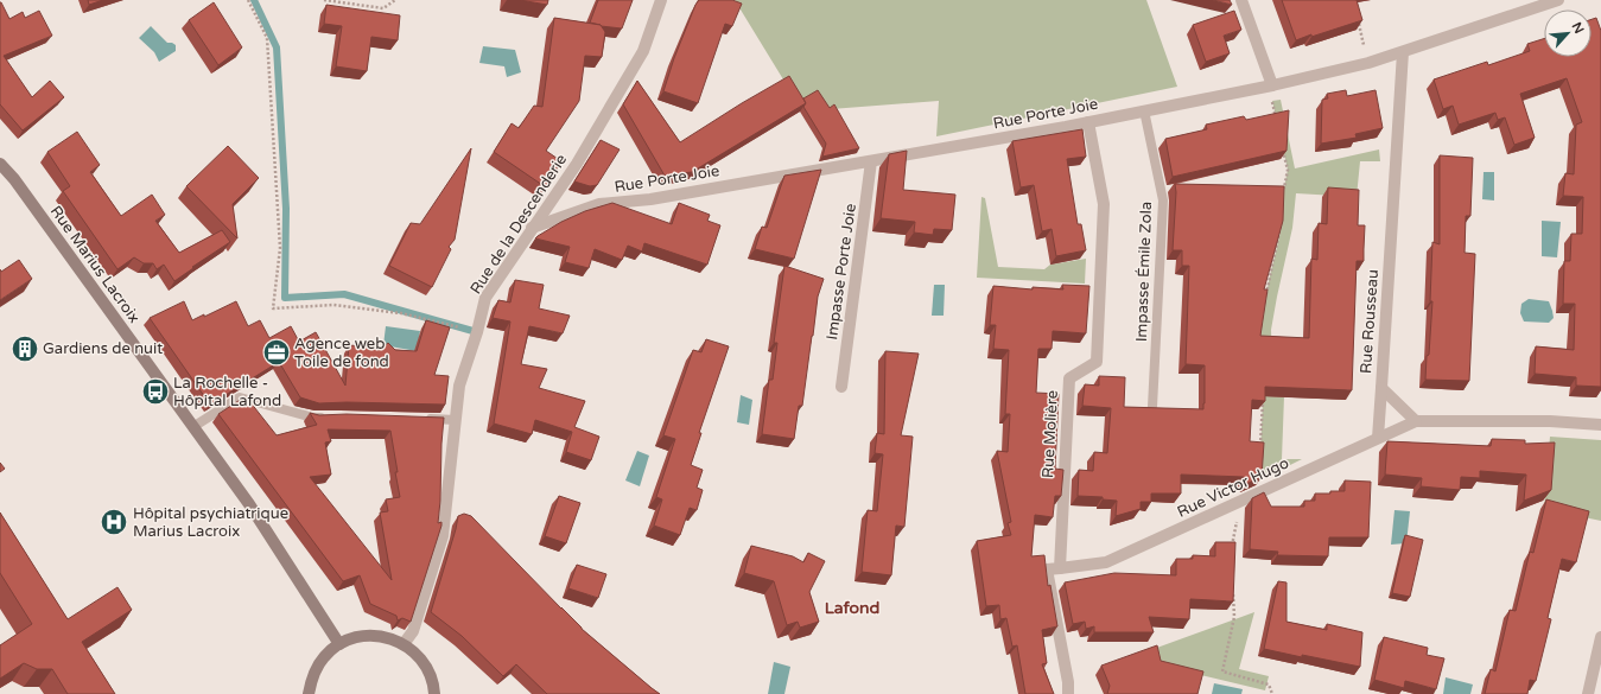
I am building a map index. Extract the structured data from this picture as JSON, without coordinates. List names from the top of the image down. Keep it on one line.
{"streets":{"main road":["Rue Marius Lacroix"],"street":["Rue Porte Joie","Rue de la Descenderie","Impasse Porte Joie","Rue Rousseau","Rue Molière","Rue Victor Hugo"],"lane":["Impasse Émile Zola"]},"crossings":[["Rue Porte Joie","Rue de la Descenderie"],["Rue Porte Joie","Impasse Porte Joie"],["Rue Porte Joie","Impasse Émile Zola"],["Rue Porte Joie","Rue Rousseau"],["Rue Porte Joie","Rue Molière"],["Rue Rousseau","Rue Victor Hugo"],["Rue Molière","Rue Victor Hugo"]],"districts":["Lafond"],"places":{"building":["Gardiens de nuit"],"office":["Agence web Toile de fond"],"bus stop":["La Rochelle - Hôpital Lafond"],"hospital":["Hôpital psychiatrique Marius Lacroix"]},"north":"top right"}
